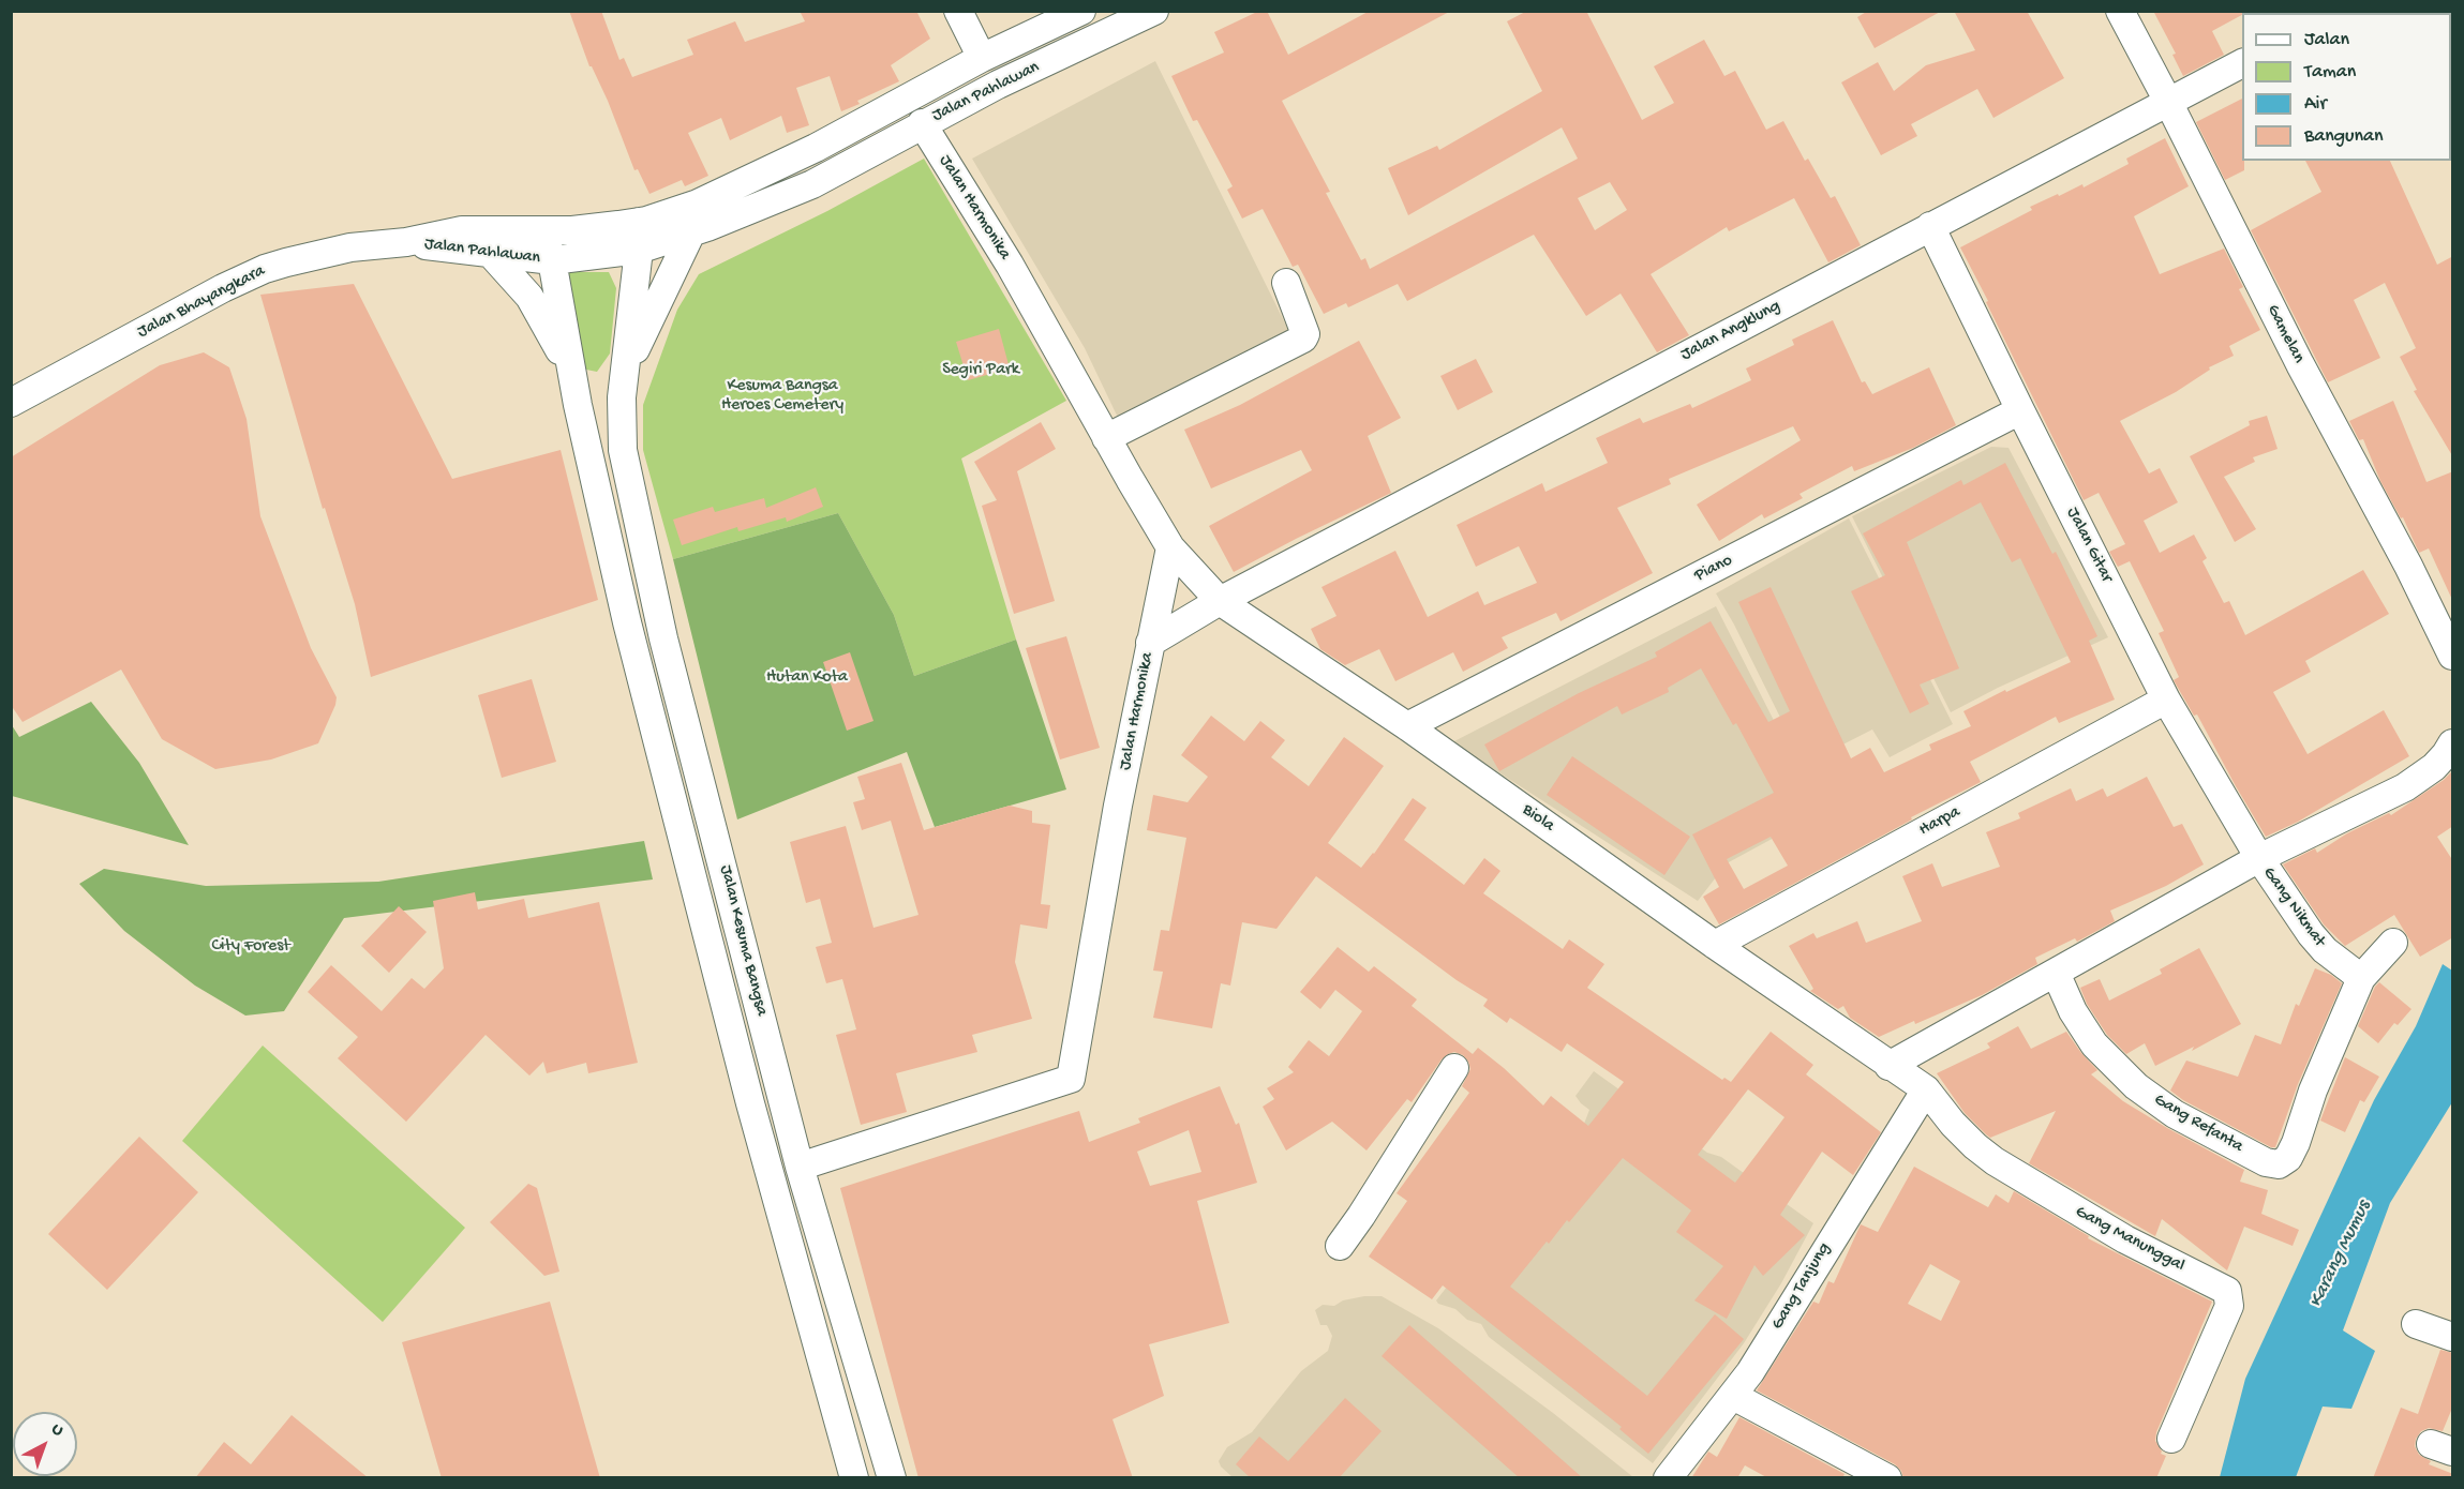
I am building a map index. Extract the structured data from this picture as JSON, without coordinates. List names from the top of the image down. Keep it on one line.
{"streets":{"street":["Jalan Pahlawan","Jalan Harmonika","Jalan Bhayangkara","Jalan Angklung","Gamelan","Jalan Gitar","Piano","Biola","Harpa","Gang Nikmat","Jalan Kesuma Bangsa","Gang Refanta","Gang Manunggal","Gang Tanjung"]},"crossings":[["Jalan Pahlawan","Jalan Harmonika"],["Jalan Pahlawan","Jalan Bhayangkara"],["Jalan Pahlawan","Jalan Kesuma Bangsa"],["Jalan Harmonika","Jalan Angklung"],["Jalan Harmonika","Biola"],["Jalan Harmonika","Jalan Kesuma Bangsa"],["Jalan Angklung","Gamelan"],["Jalan Angklung","Jalan Gitar"],["Jalan Angklung","Biola"],["Jalan Gitar","Piano"],["Jalan Gitar","Harpa"],["Jalan Gitar","Gang Nikmat"],["Piano","Biola"],["Biola","Harpa"],["Biola","Gang Manunggal"],["Biola","Gang Tanjung"],["Gang Nikmat","Gang Refanta"],["Gang Manunggal","Gang Tanjung"]],"water":["Karang Mumus"],"parks":["Segiri Park","Kesuma Bangsa Heroes Cemetery","Hutan Kota","City Forest"],"legend":["Jalan","Taman","Air","Bangunan"],"north":"top right"}
